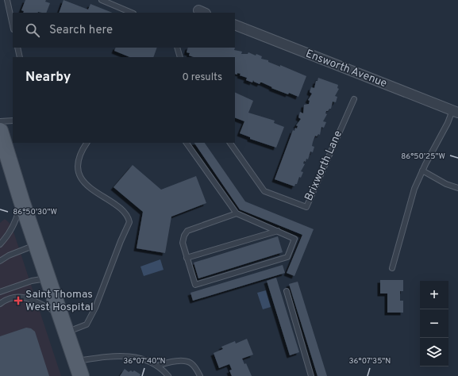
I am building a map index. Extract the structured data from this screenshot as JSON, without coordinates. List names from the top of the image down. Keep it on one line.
{"streets":{"street":["Ensworth Avenue"],"lane":["Brixworth Lane"]},"places":{"health":["Saint Thomas West Hospital"]},"page":{"search":"Search here","heading":["Nearby","0 results"],"map_buttons":["+","−"]},"coordinates":["86°50'25\"W","86°50'30\"W","36°07'40\"N","36°07'35\"N"]}
